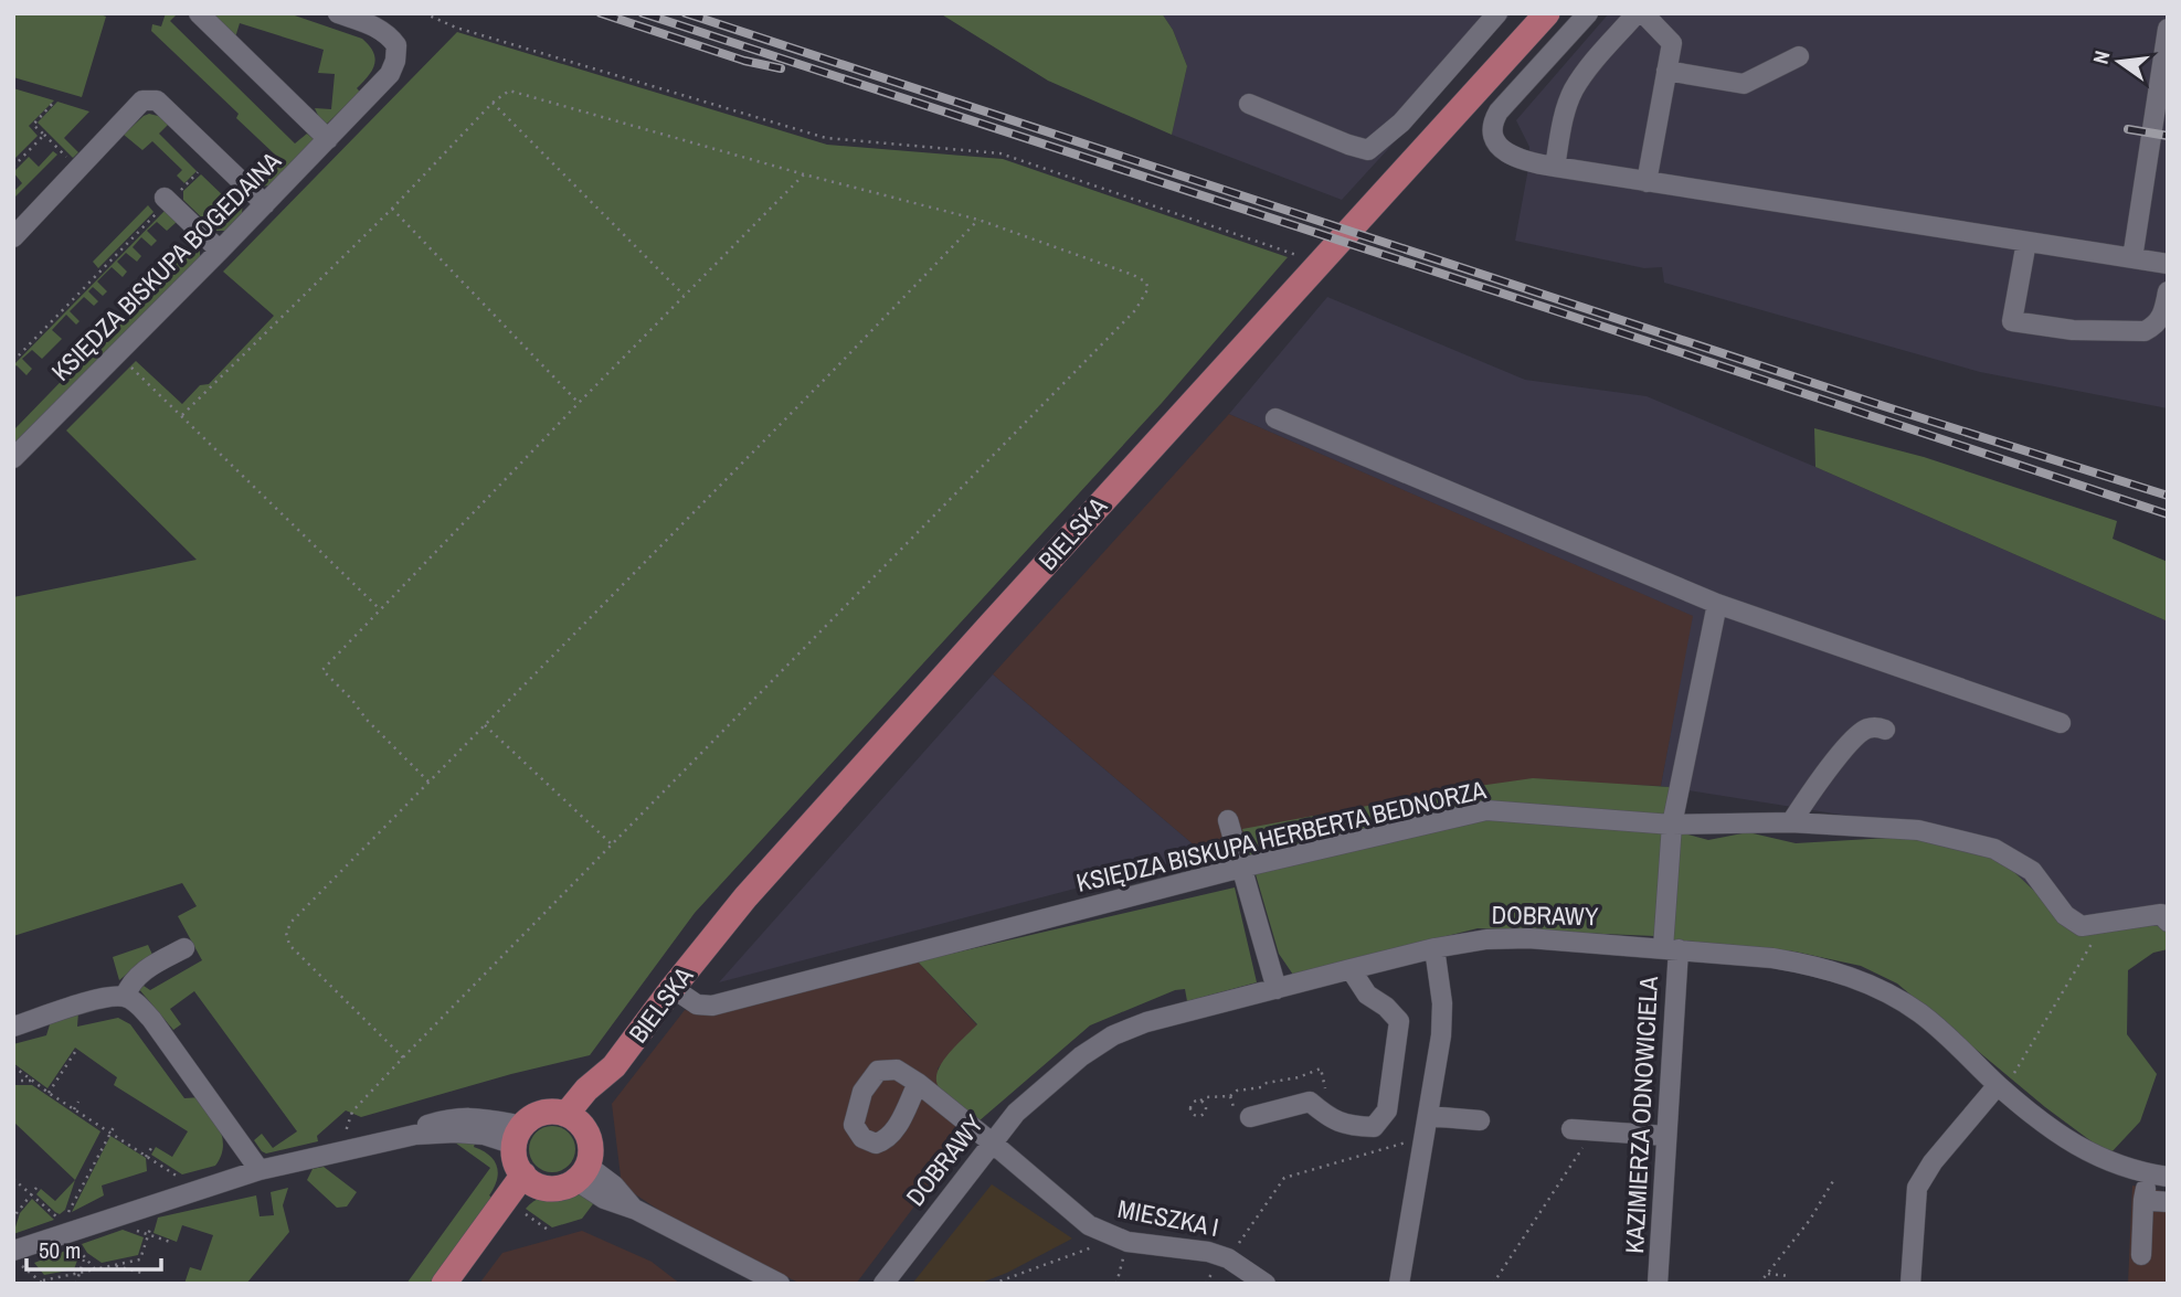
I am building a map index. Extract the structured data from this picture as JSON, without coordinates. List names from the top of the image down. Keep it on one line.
{"streets":{"main road":["BIELSKA"],"street":["KSIĘDZA BISKUPA BOGEDAINA","KSIĘDZA BISKUPA HERBERTA BEDNORZA","DOBRAWY","KAZIMIERZA ODNOWICIELA","MIESZKA I"]},"crossings":[["BIELSKA","KSIĘDZA BISKUPA HERBERTA BEDNORZA"],["KSIĘDZA BISKUPA HERBERTA BEDNORZA","KAZIMIERZA ODNOWICIELA"],["DOBRAWY","KAZIMIERZA ODNOWICIELA"],["DOBRAWY","MIESZKA I"]],"scale_bar":"50 m","north":"left"}
